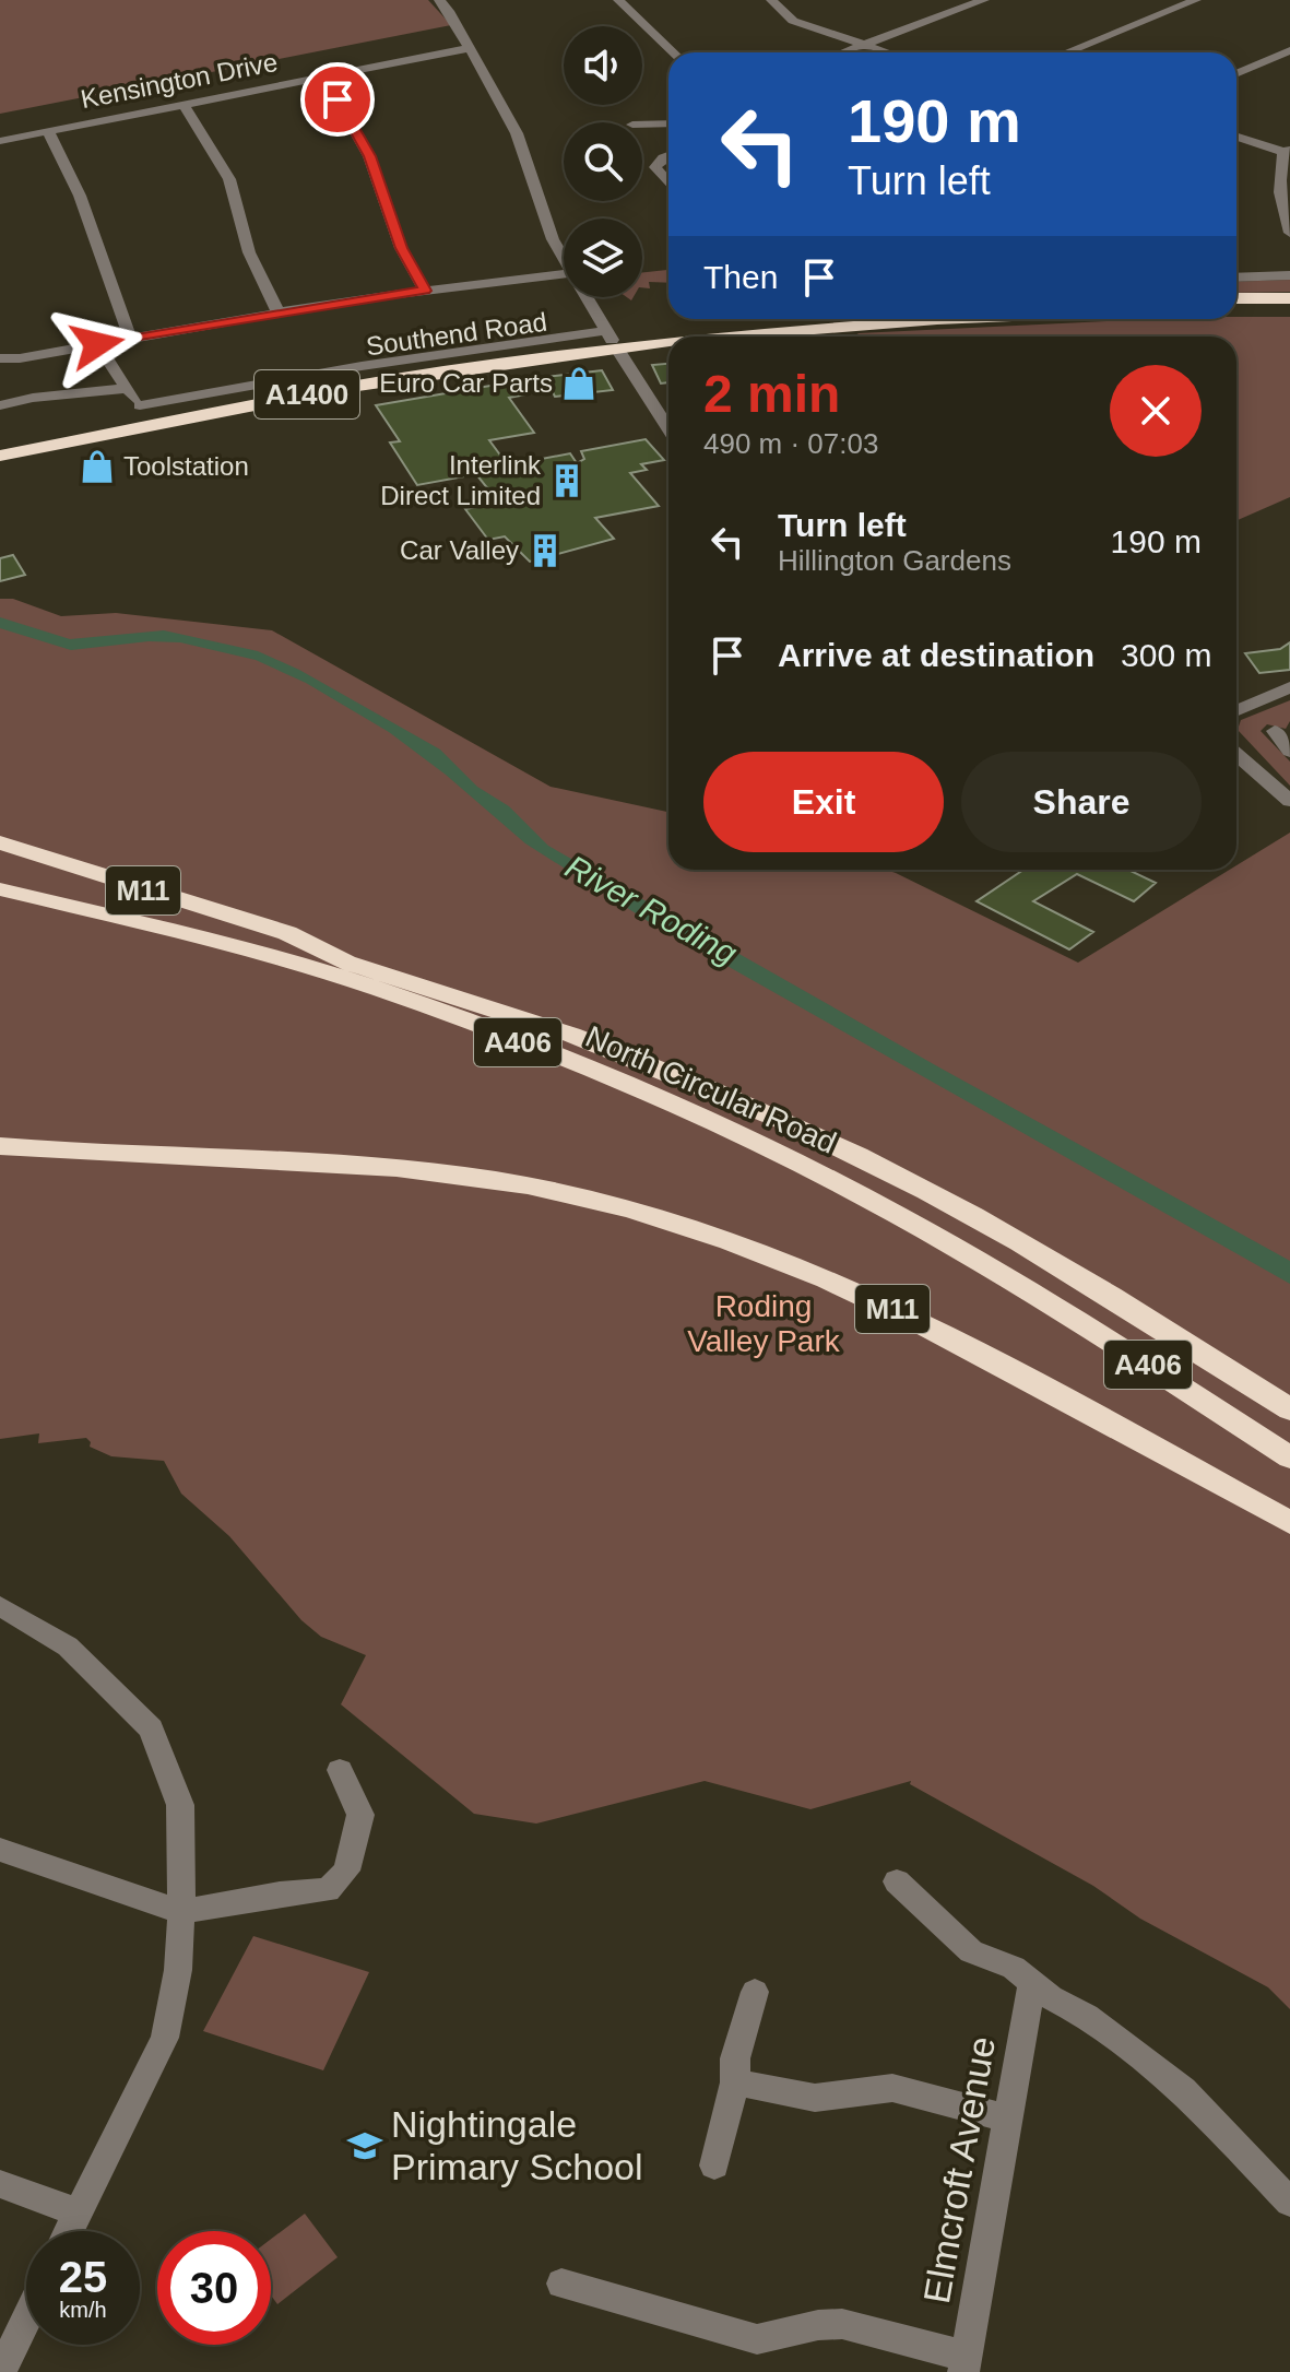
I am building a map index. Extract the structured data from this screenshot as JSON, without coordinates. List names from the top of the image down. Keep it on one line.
{"streets":{"highway":["Southend Road","A1400","M11","A406","North Circular Road"],"street":["Kensington Drive","Elmcroft Avenue"]},"crossings":[["Southend Road","A1400"],["M11","North Circular Road"]],"water":["River Roding"],"parks":["Roding Valley Park"],"places":{"shop":["Euro Car Parts","Toolstation"],"building":["Interlink Direct Limited","Car Valley"],"school or university":["Nightingale Primary School"]},"page":{"turn":["190 m","Turn left"],"then":"Then","heading":["2 min","490 m · 07:03"],"list":[{"name":"Turn left","note":"Hillington Gardens","value":"190 m"},{"name":"Arrive at destination","value":"300 m"}],"buttons":["Exit","Share"],"speed":"25 km/h","limit":"30"}}
